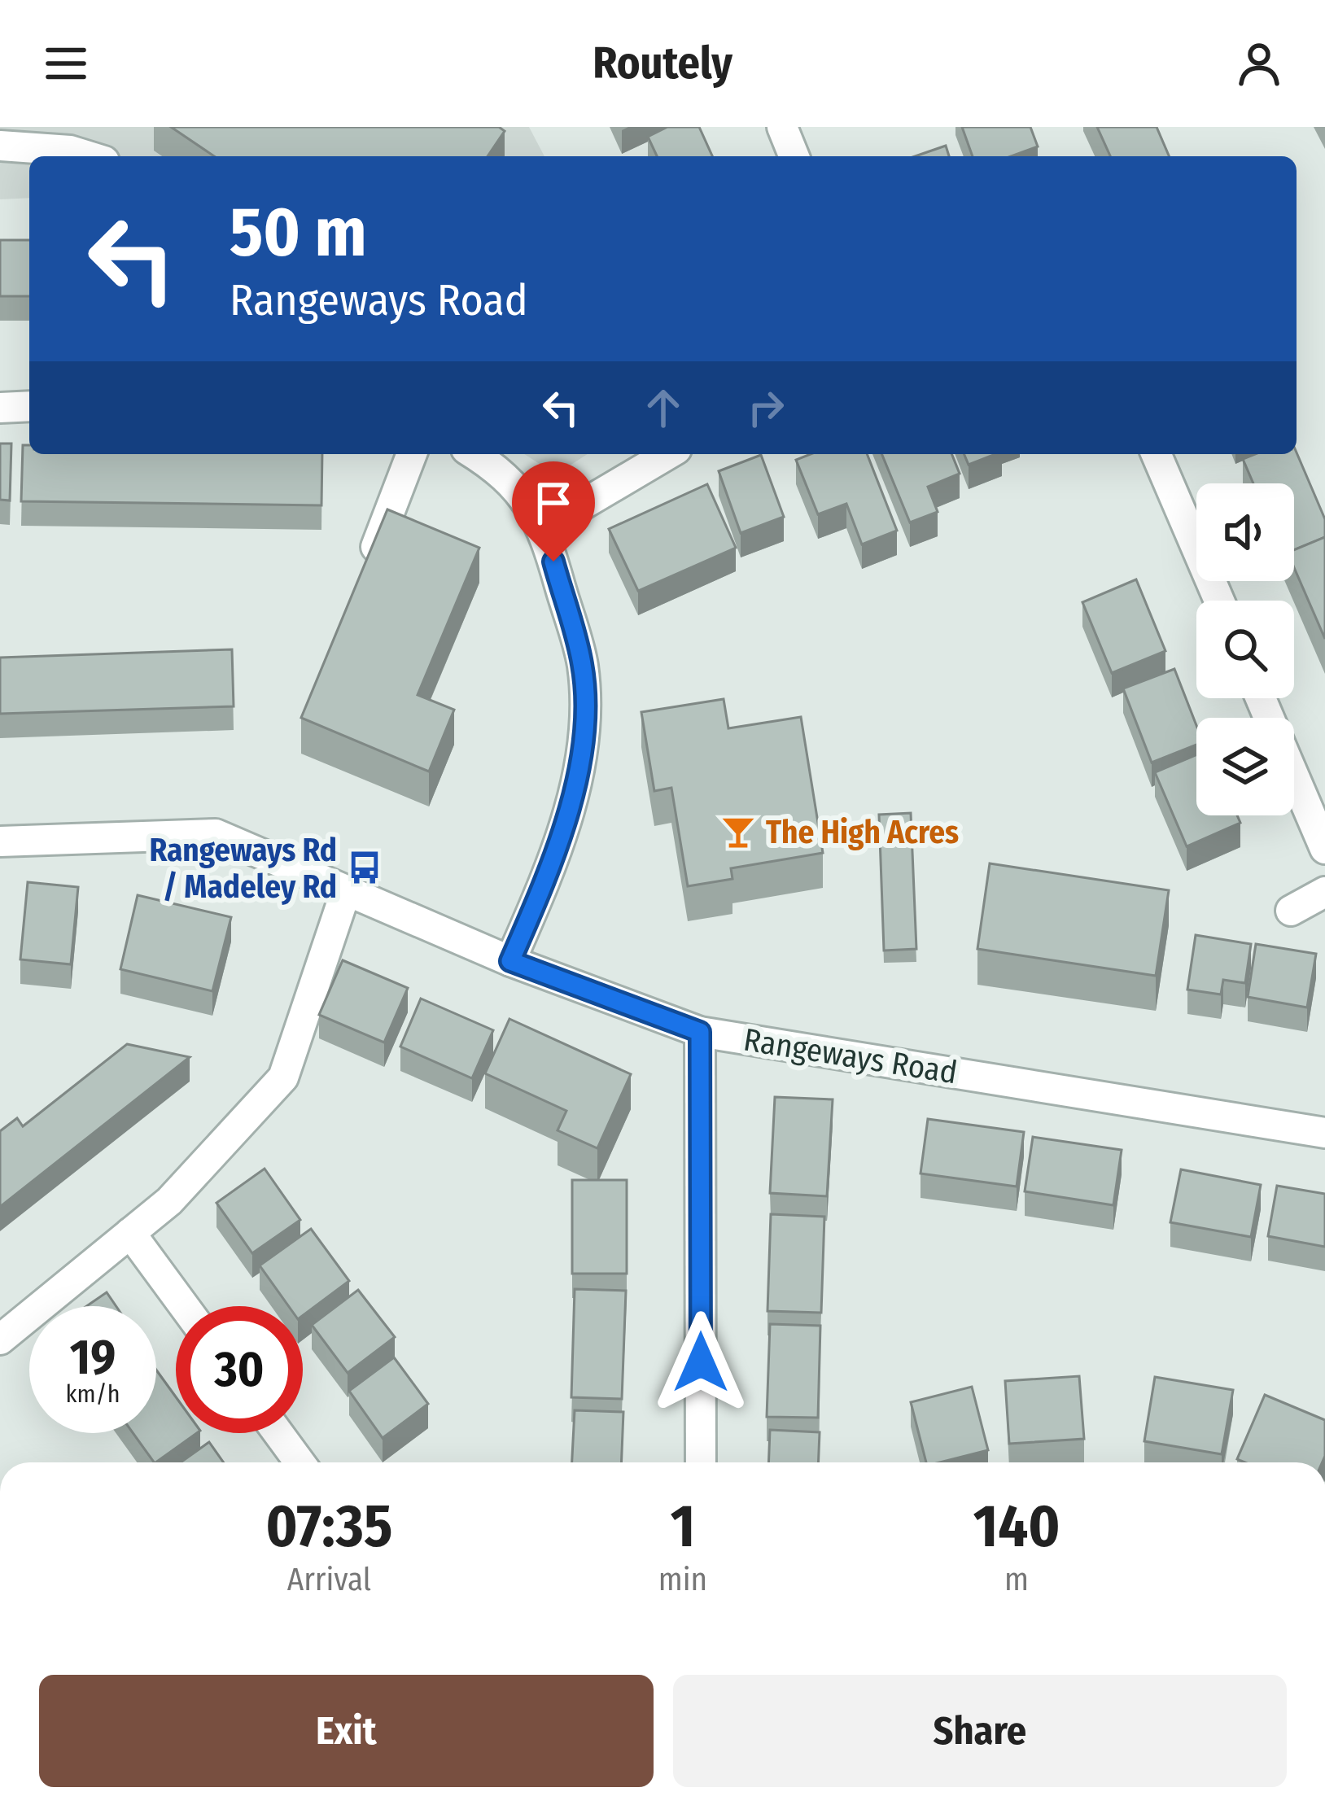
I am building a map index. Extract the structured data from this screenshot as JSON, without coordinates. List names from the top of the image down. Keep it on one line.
{"streets":{"street":["Rangeways Road"]},"places":{"bar":["The High Acres"],"bus stop":["Rangeways Rd / Madeley Rd"]},"page":{"header":"Routely","turn":["50 m","Rangeways Road"],"speed":"19 km/h","limit":"30","eta":["07:35","Arrival","1","min","140","m"],"buttons":["Exit","Share"]}}
